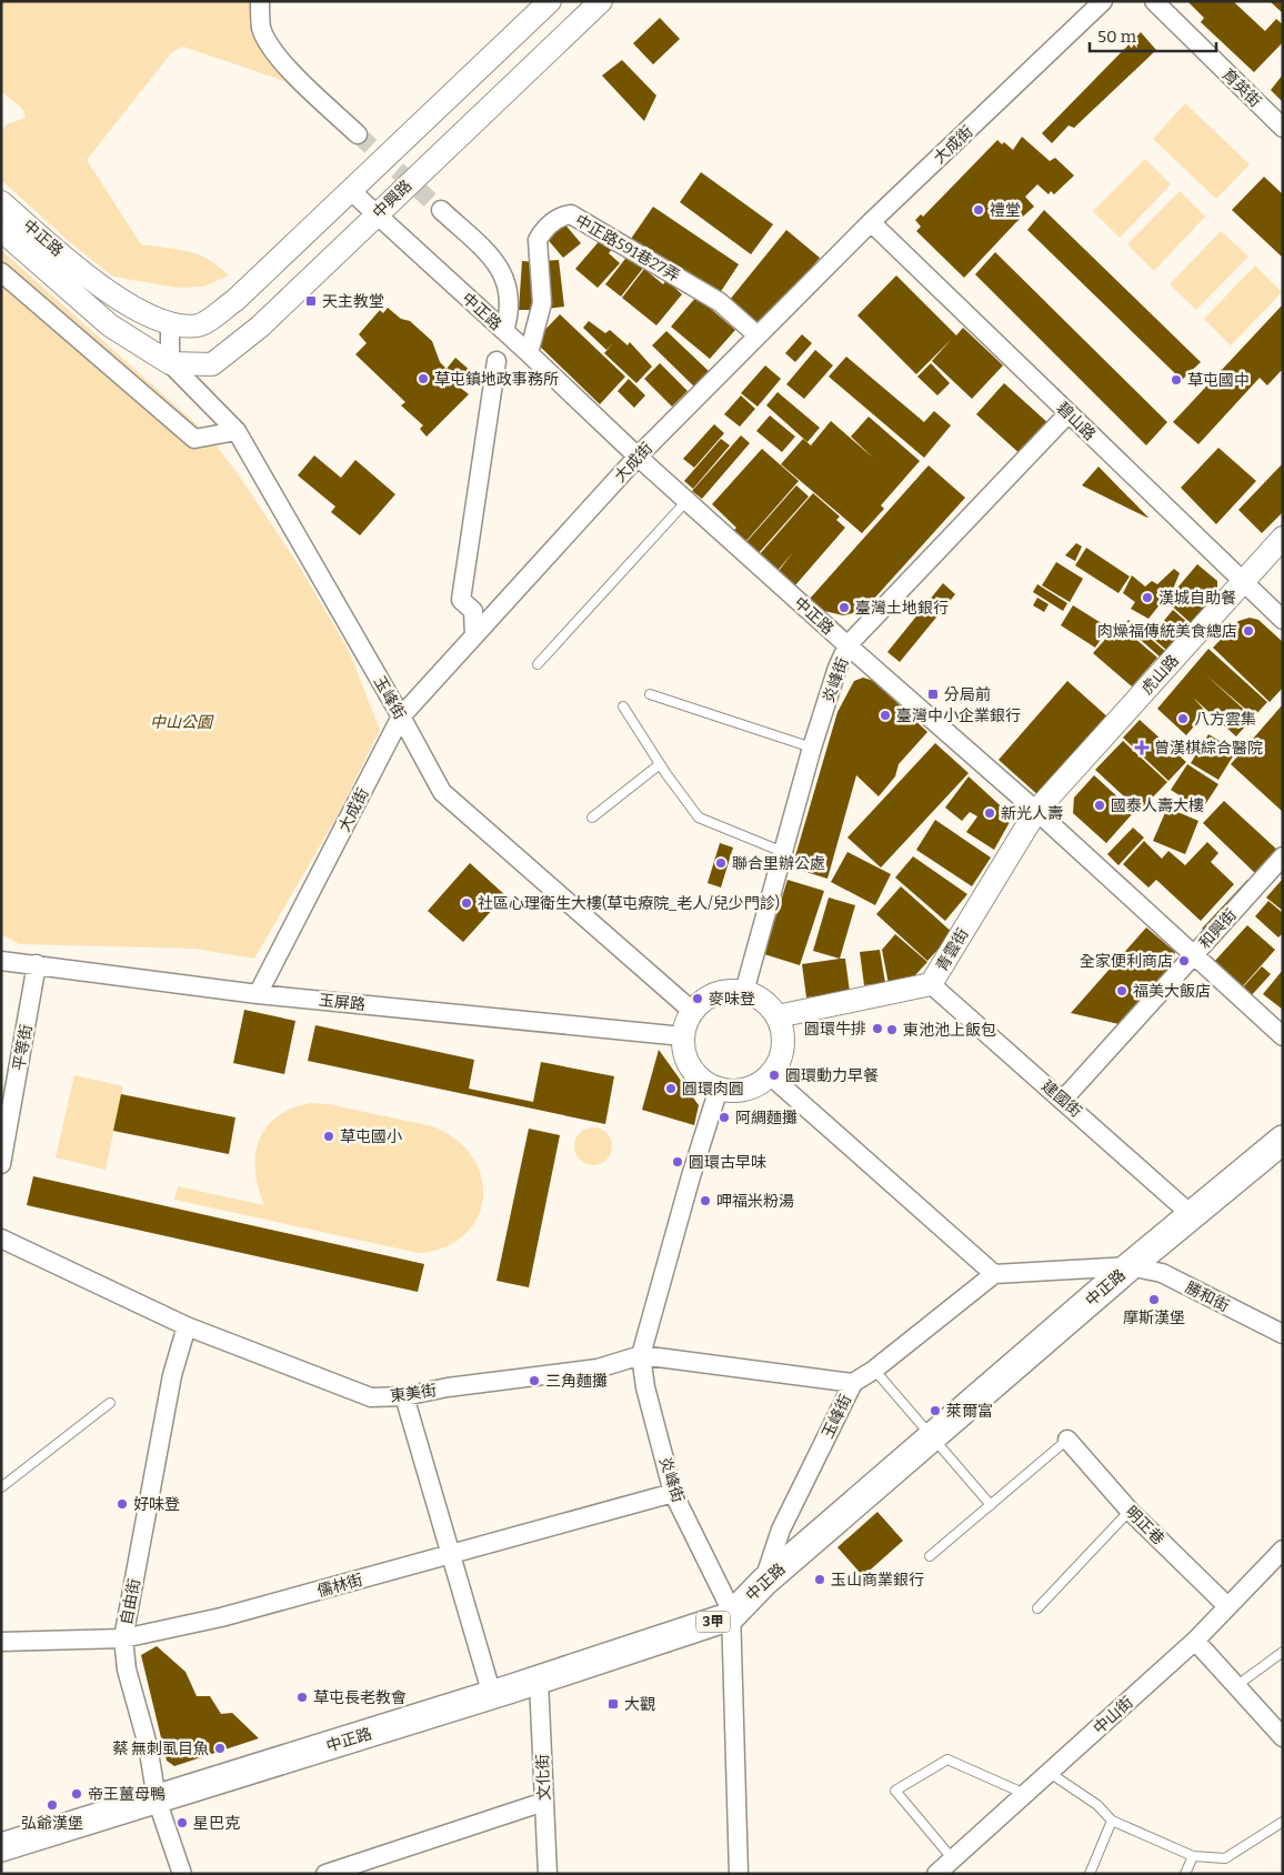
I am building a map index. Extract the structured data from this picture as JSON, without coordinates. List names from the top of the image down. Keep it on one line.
{"streets":{"main road":["中正路","3甲"],"street":["育英街","大成街","中興路","中正路591巷27弄","碧山路","虎山路","炎峰街","玉峰街","和興街","青雲街","玉屏路","平等街","建國街","勝和街","東美街","明正巷","儒林街","自由街","中山街","文化街"]},"crossings":[["大成街","中正路"],["大成街","中正路591巷27弄"],["大成街","碧山路"],["大成街","玉峰街"],["大成街","玉屏路"],["中興路","中正路"],["中興路","玉峰街"],["中正路","中正路591巷27弄"],["中正路","虎山路"],["中正路","炎峰街"],["中正路","玉峰街"],["中正路","和興街"],["中正路","青雲街"],["中正路","建國街"],["中正路","勝和街"],["中正路","自由街"],["中正路","文化街"],["碧山路","虎山路"],["碧山路","炎峰街"],["虎山路","青雲街"],["炎峰街","玉峰街"],["炎峰街","青雲街"],["炎峰街","玉屏路"],["炎峰街","東美街"],["炎峰街","儒林街"],["玉峰街","青雲街"],["玉峰街","玉屏路"],["玉峰街","東美街"],["和興街","建國街"],["青雲街","玉屏路"],["青雲街","建國街"],["玉屏路","平等街"],["東美街","自由街"],["明正巷","中山街"],["儒林街","自由街"]],"parks":["中山公園"],"places":{"other":["禮堂","草屯鎮地政事務所","草屯國中","漢城自助餐","臺灣土地銀行","肉燥福傳統美食總店","臺灣中小企業銀行","八方雲集","國泰人壽大樓","新光人壽","聯合里辦公處","社區心理衛生大樓(草屯療院_老人/兒少門診)","全家便利商店","福美大飯店","麥味登","圓環牛排","東池池上飯包","圓環動力早餐","圓環肉圓","阿綢麵攤","草屯國小","圓環古早味","呷福米粉湯","摩斯漢堡","三角麵攤","萊爾富","好味登","玉山商業銀行","草屯長老教會","蔡 無刺虱目魚","帝王薑母鴨","弘爺漢堡","星巴克"],"transit":["天主教堂","分局前","大觀"],"health":["曾漢棋綜合醫院"]},"scale_bar":"50 m"}
